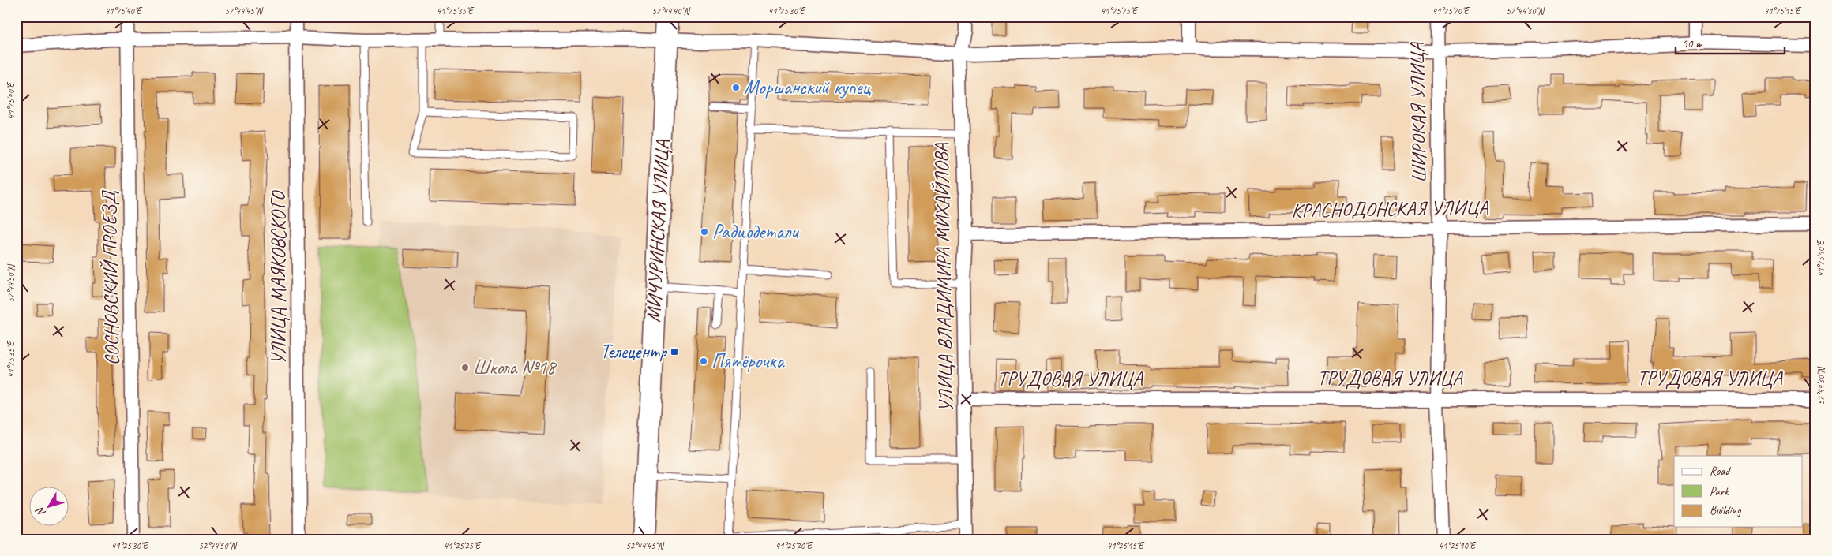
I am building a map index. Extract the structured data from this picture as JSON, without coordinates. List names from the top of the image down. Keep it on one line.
{"streets":{"main road":["МИЧУРИНСКАЯ УЛИЦА"],"street":["ШИРОКАЯ УЛИЦА","КРАСНОДОНСКАЯ УЛИЦА","УЛИЦА ВЛАДИМИРА МИХАЙЛОВА","СОСНОВСКИЙ ПРОЕЗД","УЛИЦА МАЯКОВСКОГО","ТРУДОВАЯ УЛИЦА"]},"crossings":[["ШИРОКАЯ УЛИЦА","КРАСНОДОНСКАЯ УЛИЦА"],["ШИРОКАЯ УЛИЦА","ТРУДОВАЯ УЛИЦА"],["КРАСНОДОНСКАЯ УЛИЦА","УЛИЦА ВЛАДИМИРА МИХАЙЛОВА"],["УЛИЦА ВЛАДИМИРА МИХАЙЛОВА","ТРУДОВАЯ УЛИЦА"]],"places":{"other":["Моршанский купец","Радиодетали","Пятёрочка","Школа №18"],"transit":["Телецентр"]},"legend":["Road","Park","Building"],"scale_bar":"50 m","north":"bottom left","coordinates":["41°25'40\"E","52°44'45\"N","41°25'35\"E","52°44'40\"N","41°25'30\"E","41°25'25\"E","41°25'20\"E","52°44'30\"N","41°25'15\"E","41°25'10\"E","52°44'50\"N"]}
